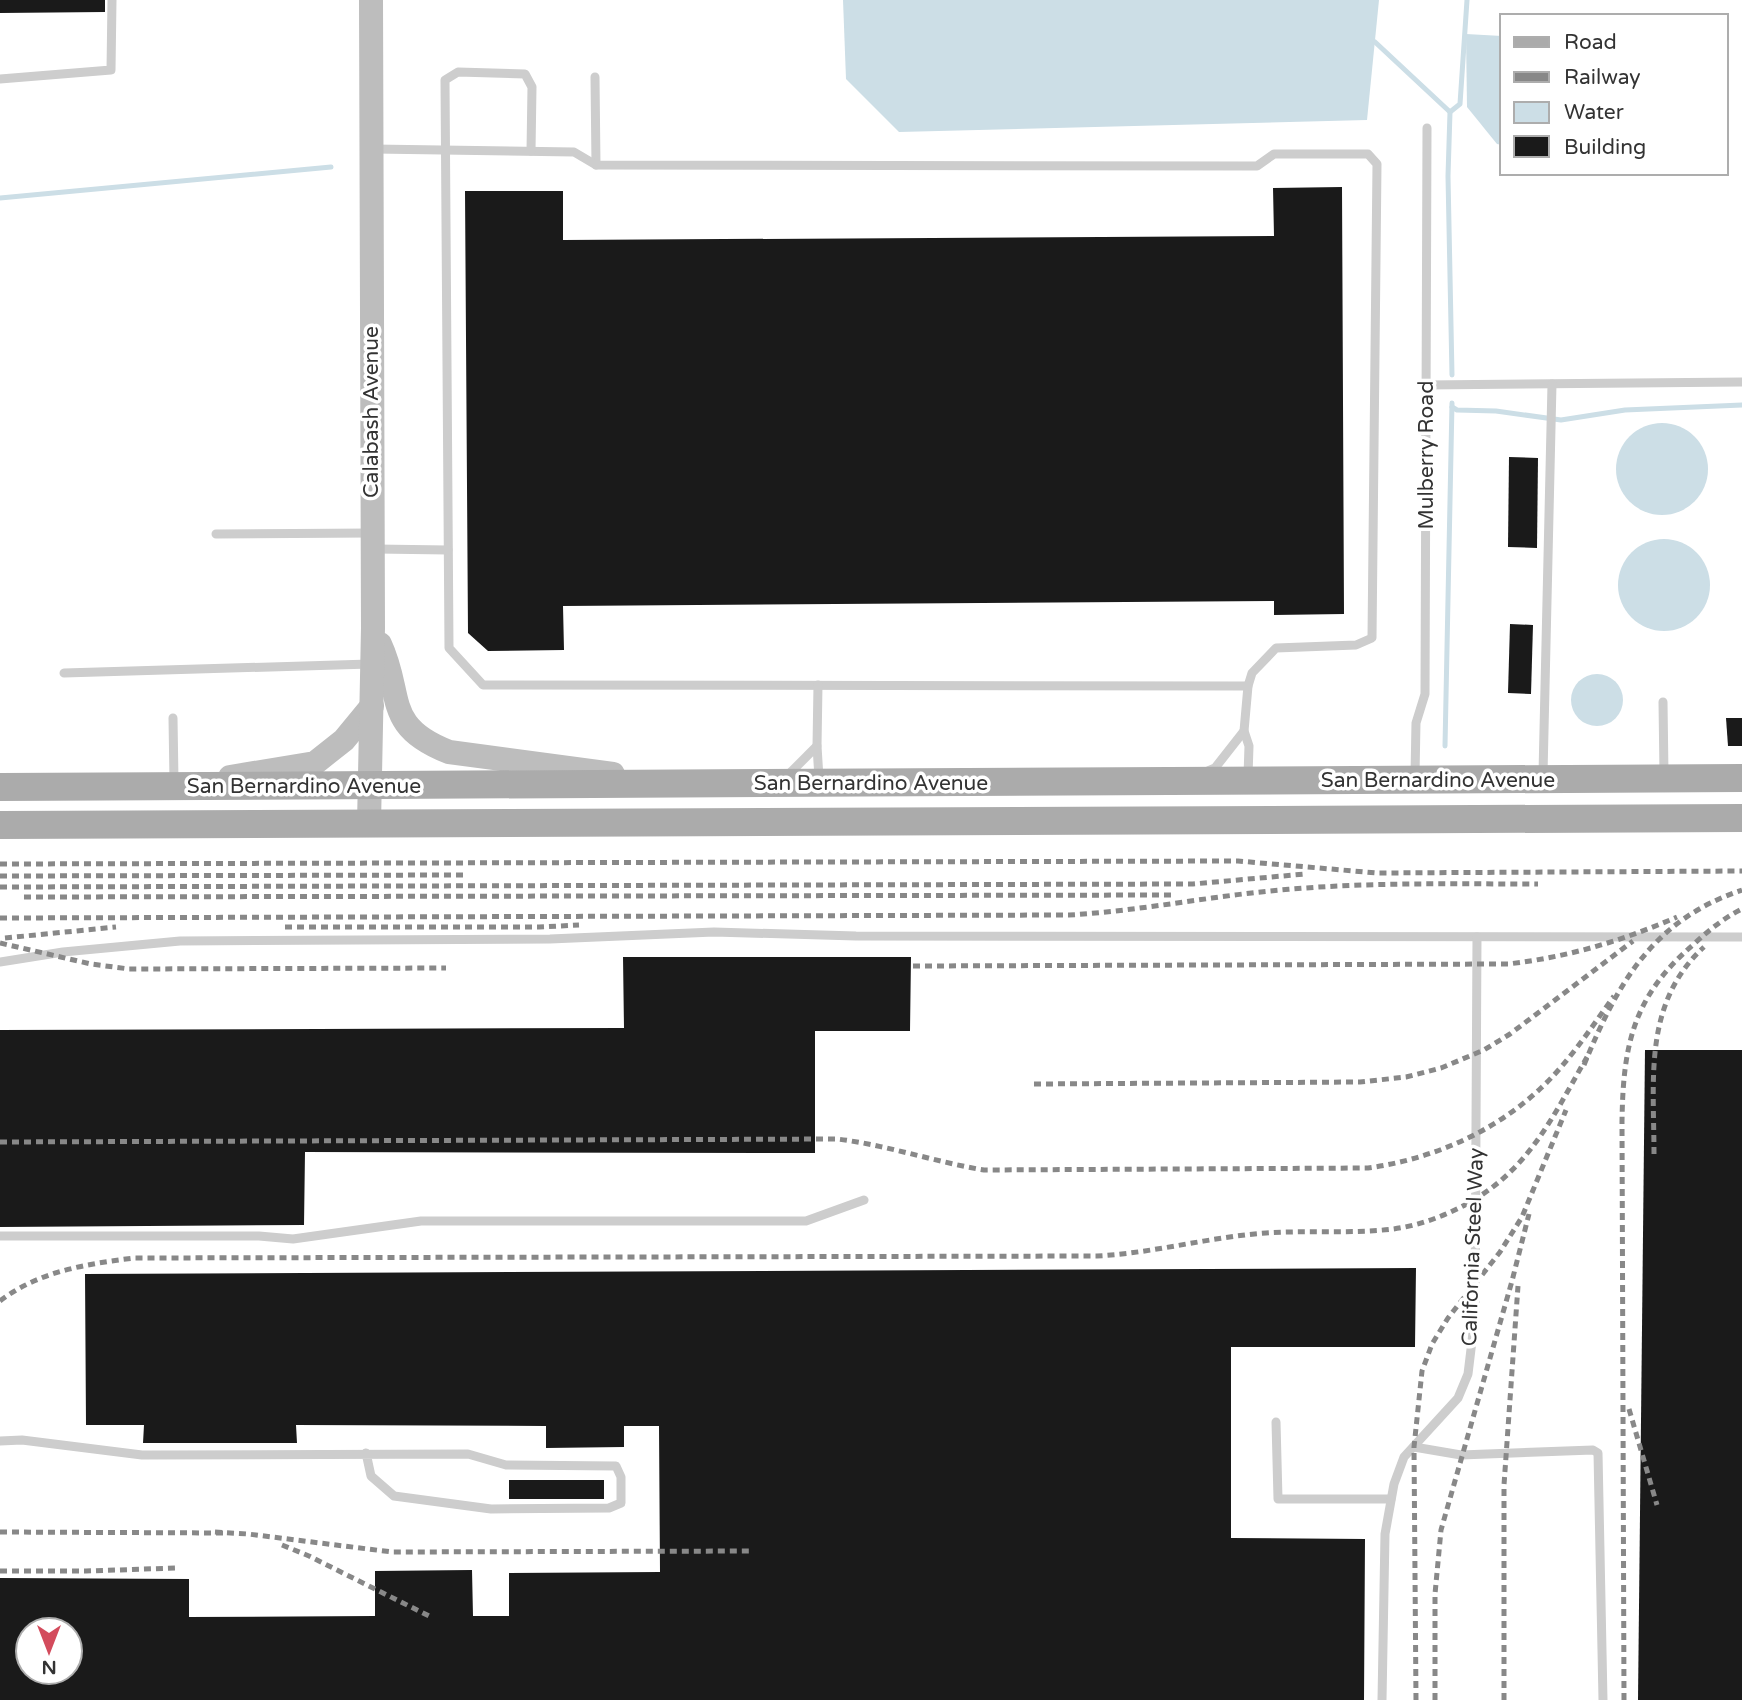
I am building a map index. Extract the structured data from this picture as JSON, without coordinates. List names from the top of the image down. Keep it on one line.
{"streets":{"main road":["San Bernardino Avenue"],"street":["Calabash Avenue"],"lane":["Mulberry Road","California Steel Way"]},"crossings":[["Calabash Avenue","San Bernardino Avenue"],["Mulberry Road","San Bernardino Avenue"]],"legend":["Road","Railway","Water","Building"],"north":"bottom"}
